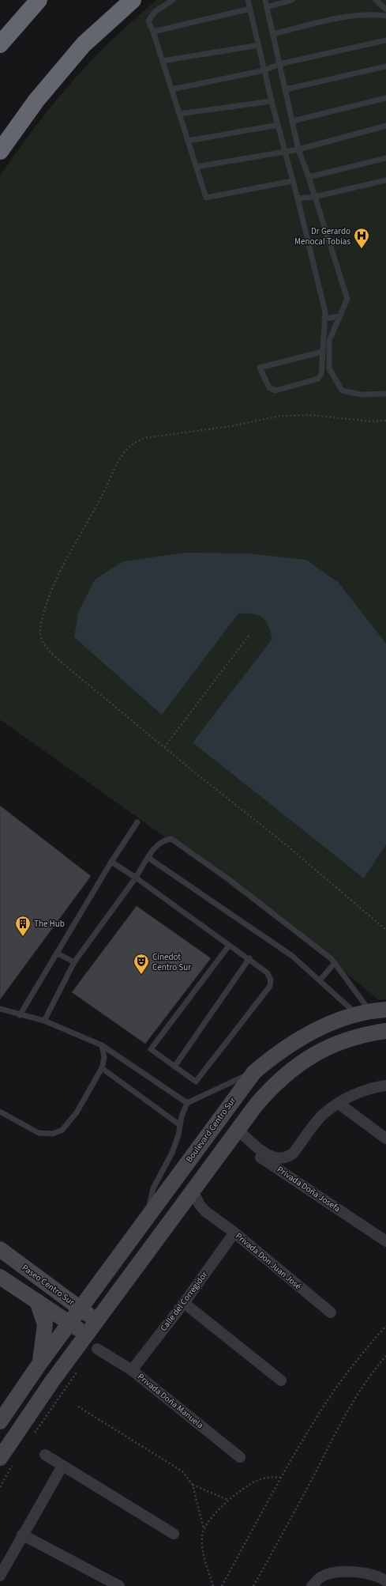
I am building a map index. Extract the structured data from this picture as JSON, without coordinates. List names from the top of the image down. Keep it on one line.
{"streets":{"street":["Boulevard Centro Sur","Privada Doña Josefa","Privada Don Juan José","Paseo Centro Sur","Calle del Corregidor","Privada Doña Manuela"]},"crossings":[["Boulevard Centro Sur","Paseo Centro Sur"],["Privada Don Juan José","Calle del Corregidor"],["Calle del Corregidor","Privada Doña Manuela"]],"places":{"hospital":["Dr Gerardo Menocal Tobias"],"building":["The Hub"],"theatre":["Cinedot Centro Sur"]}}
